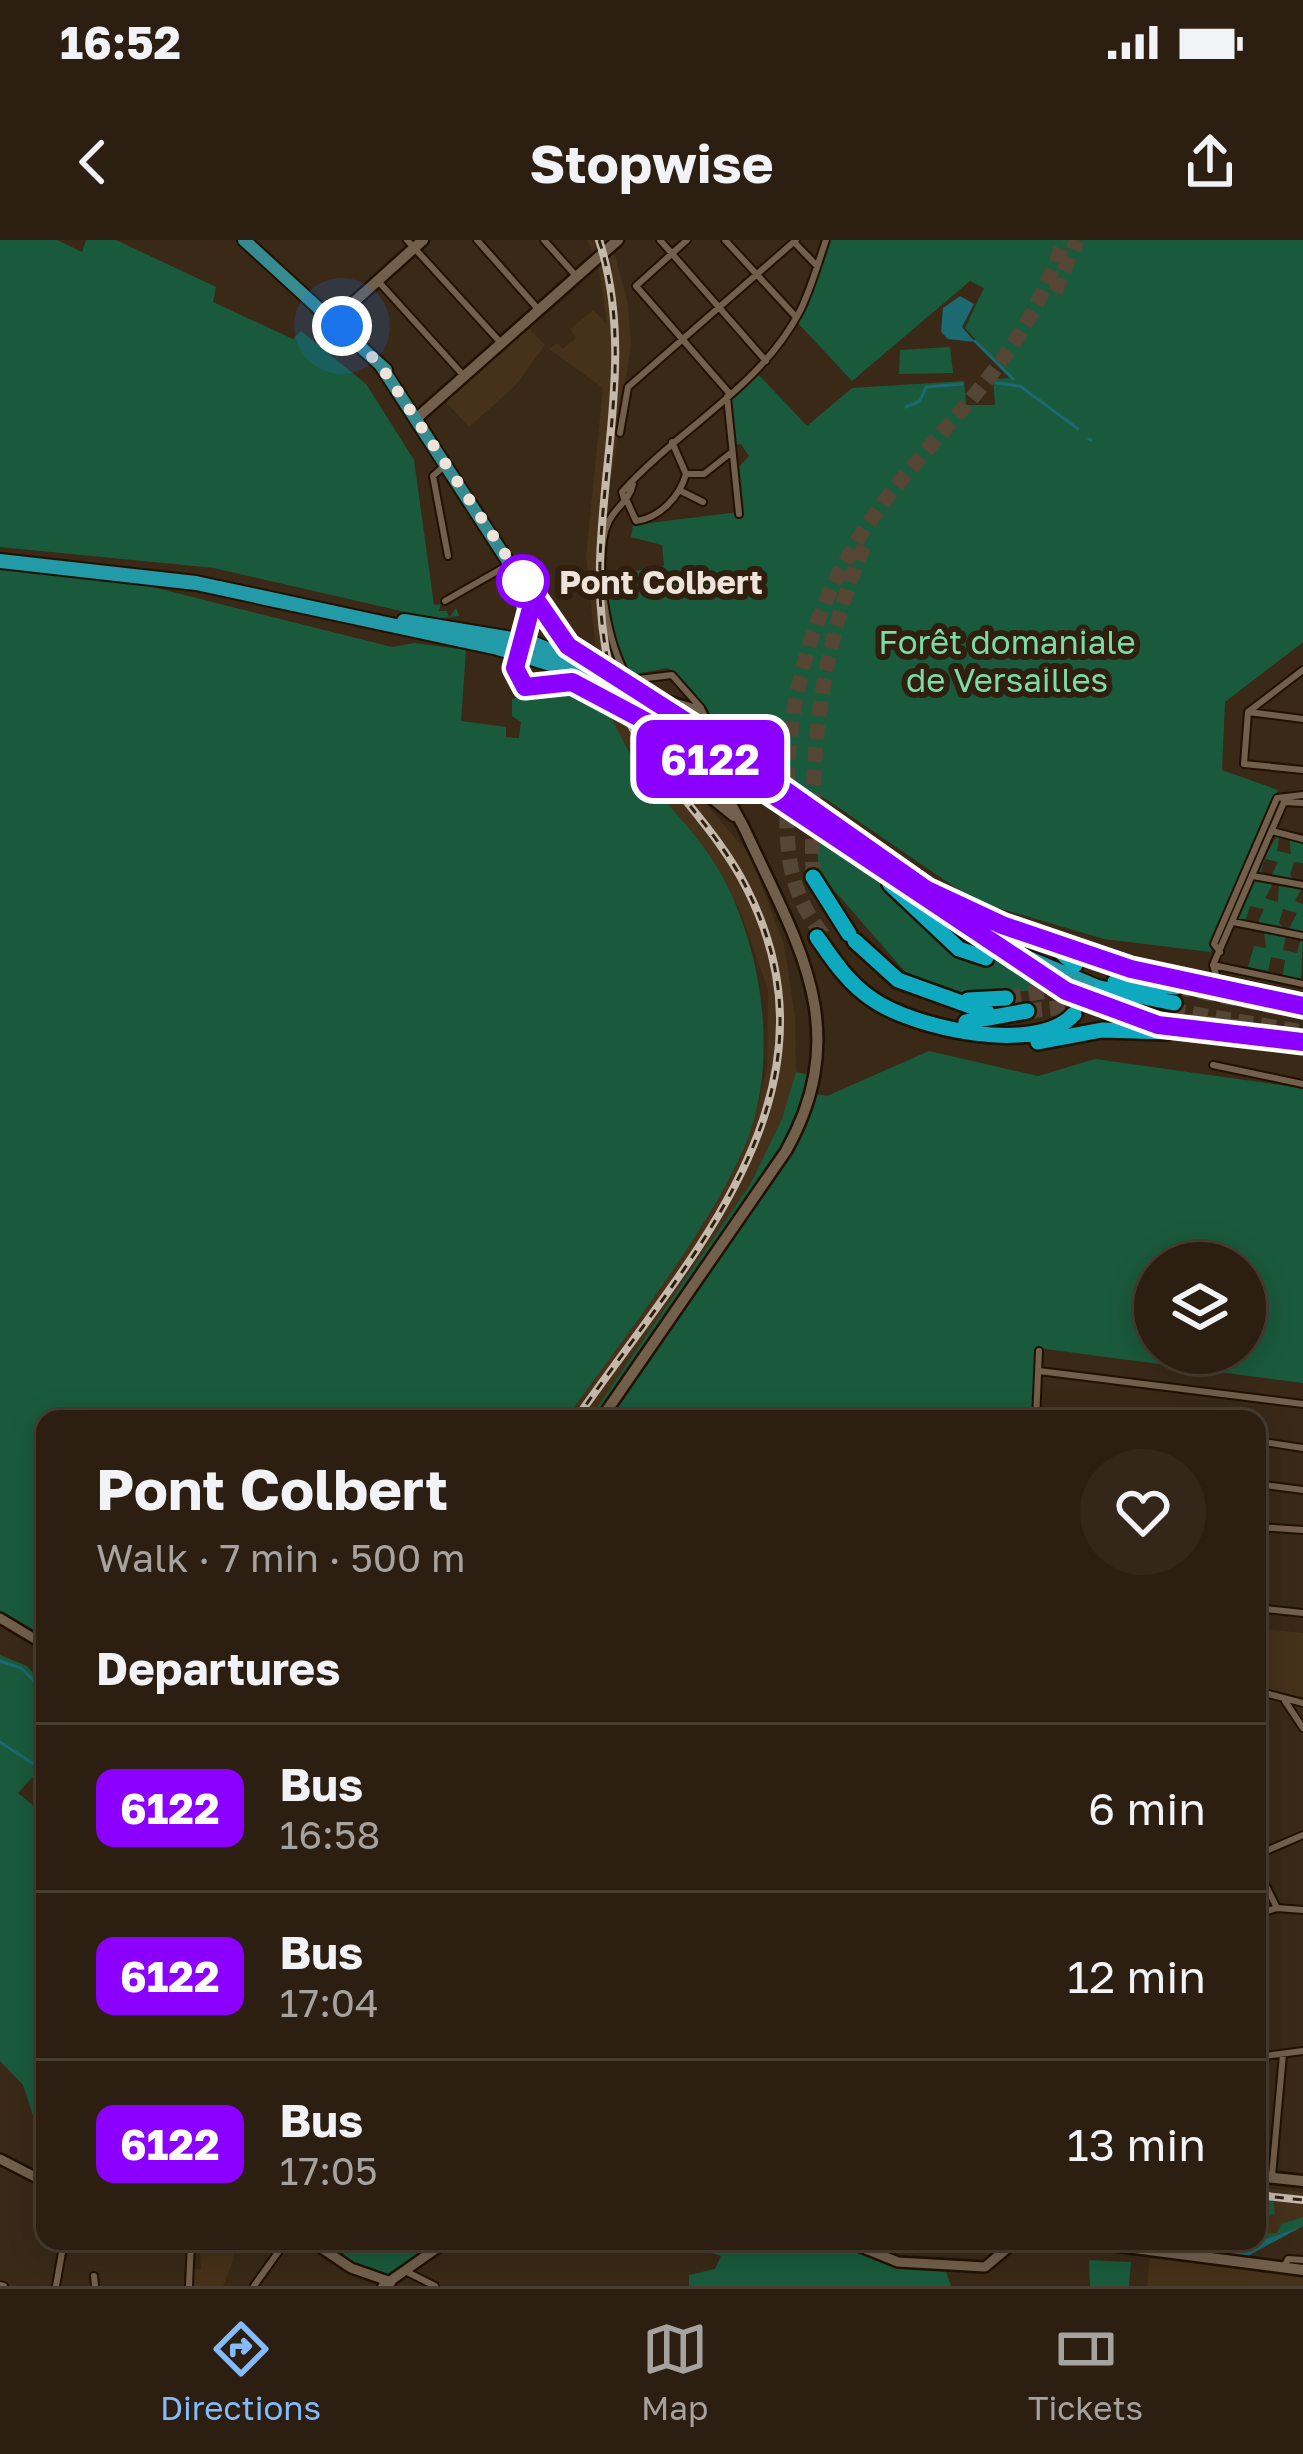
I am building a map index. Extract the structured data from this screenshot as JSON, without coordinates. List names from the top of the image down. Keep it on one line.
{"parks":["Forêt domaniale de Versailles"],"places":["Pont Colbert"],"lines":["bus line 6122"],"page":{"status":"16:52","header":"Stopwise","on_map":"6122","heading":[["Pont Colbert","Walk · 7 min · 500 m"],"Departures"],"list":[{"mark":"6122","name":"Bus","note":"16:58","value":"6 min"},{"mark":"6122","name":"Bus","note":"17:04","value":"12 min"},{"mark":"6122","name":"Bus","note":"17:05","value":"13 min"}],"tabs":["Directions","Map","Tickets"]}}
